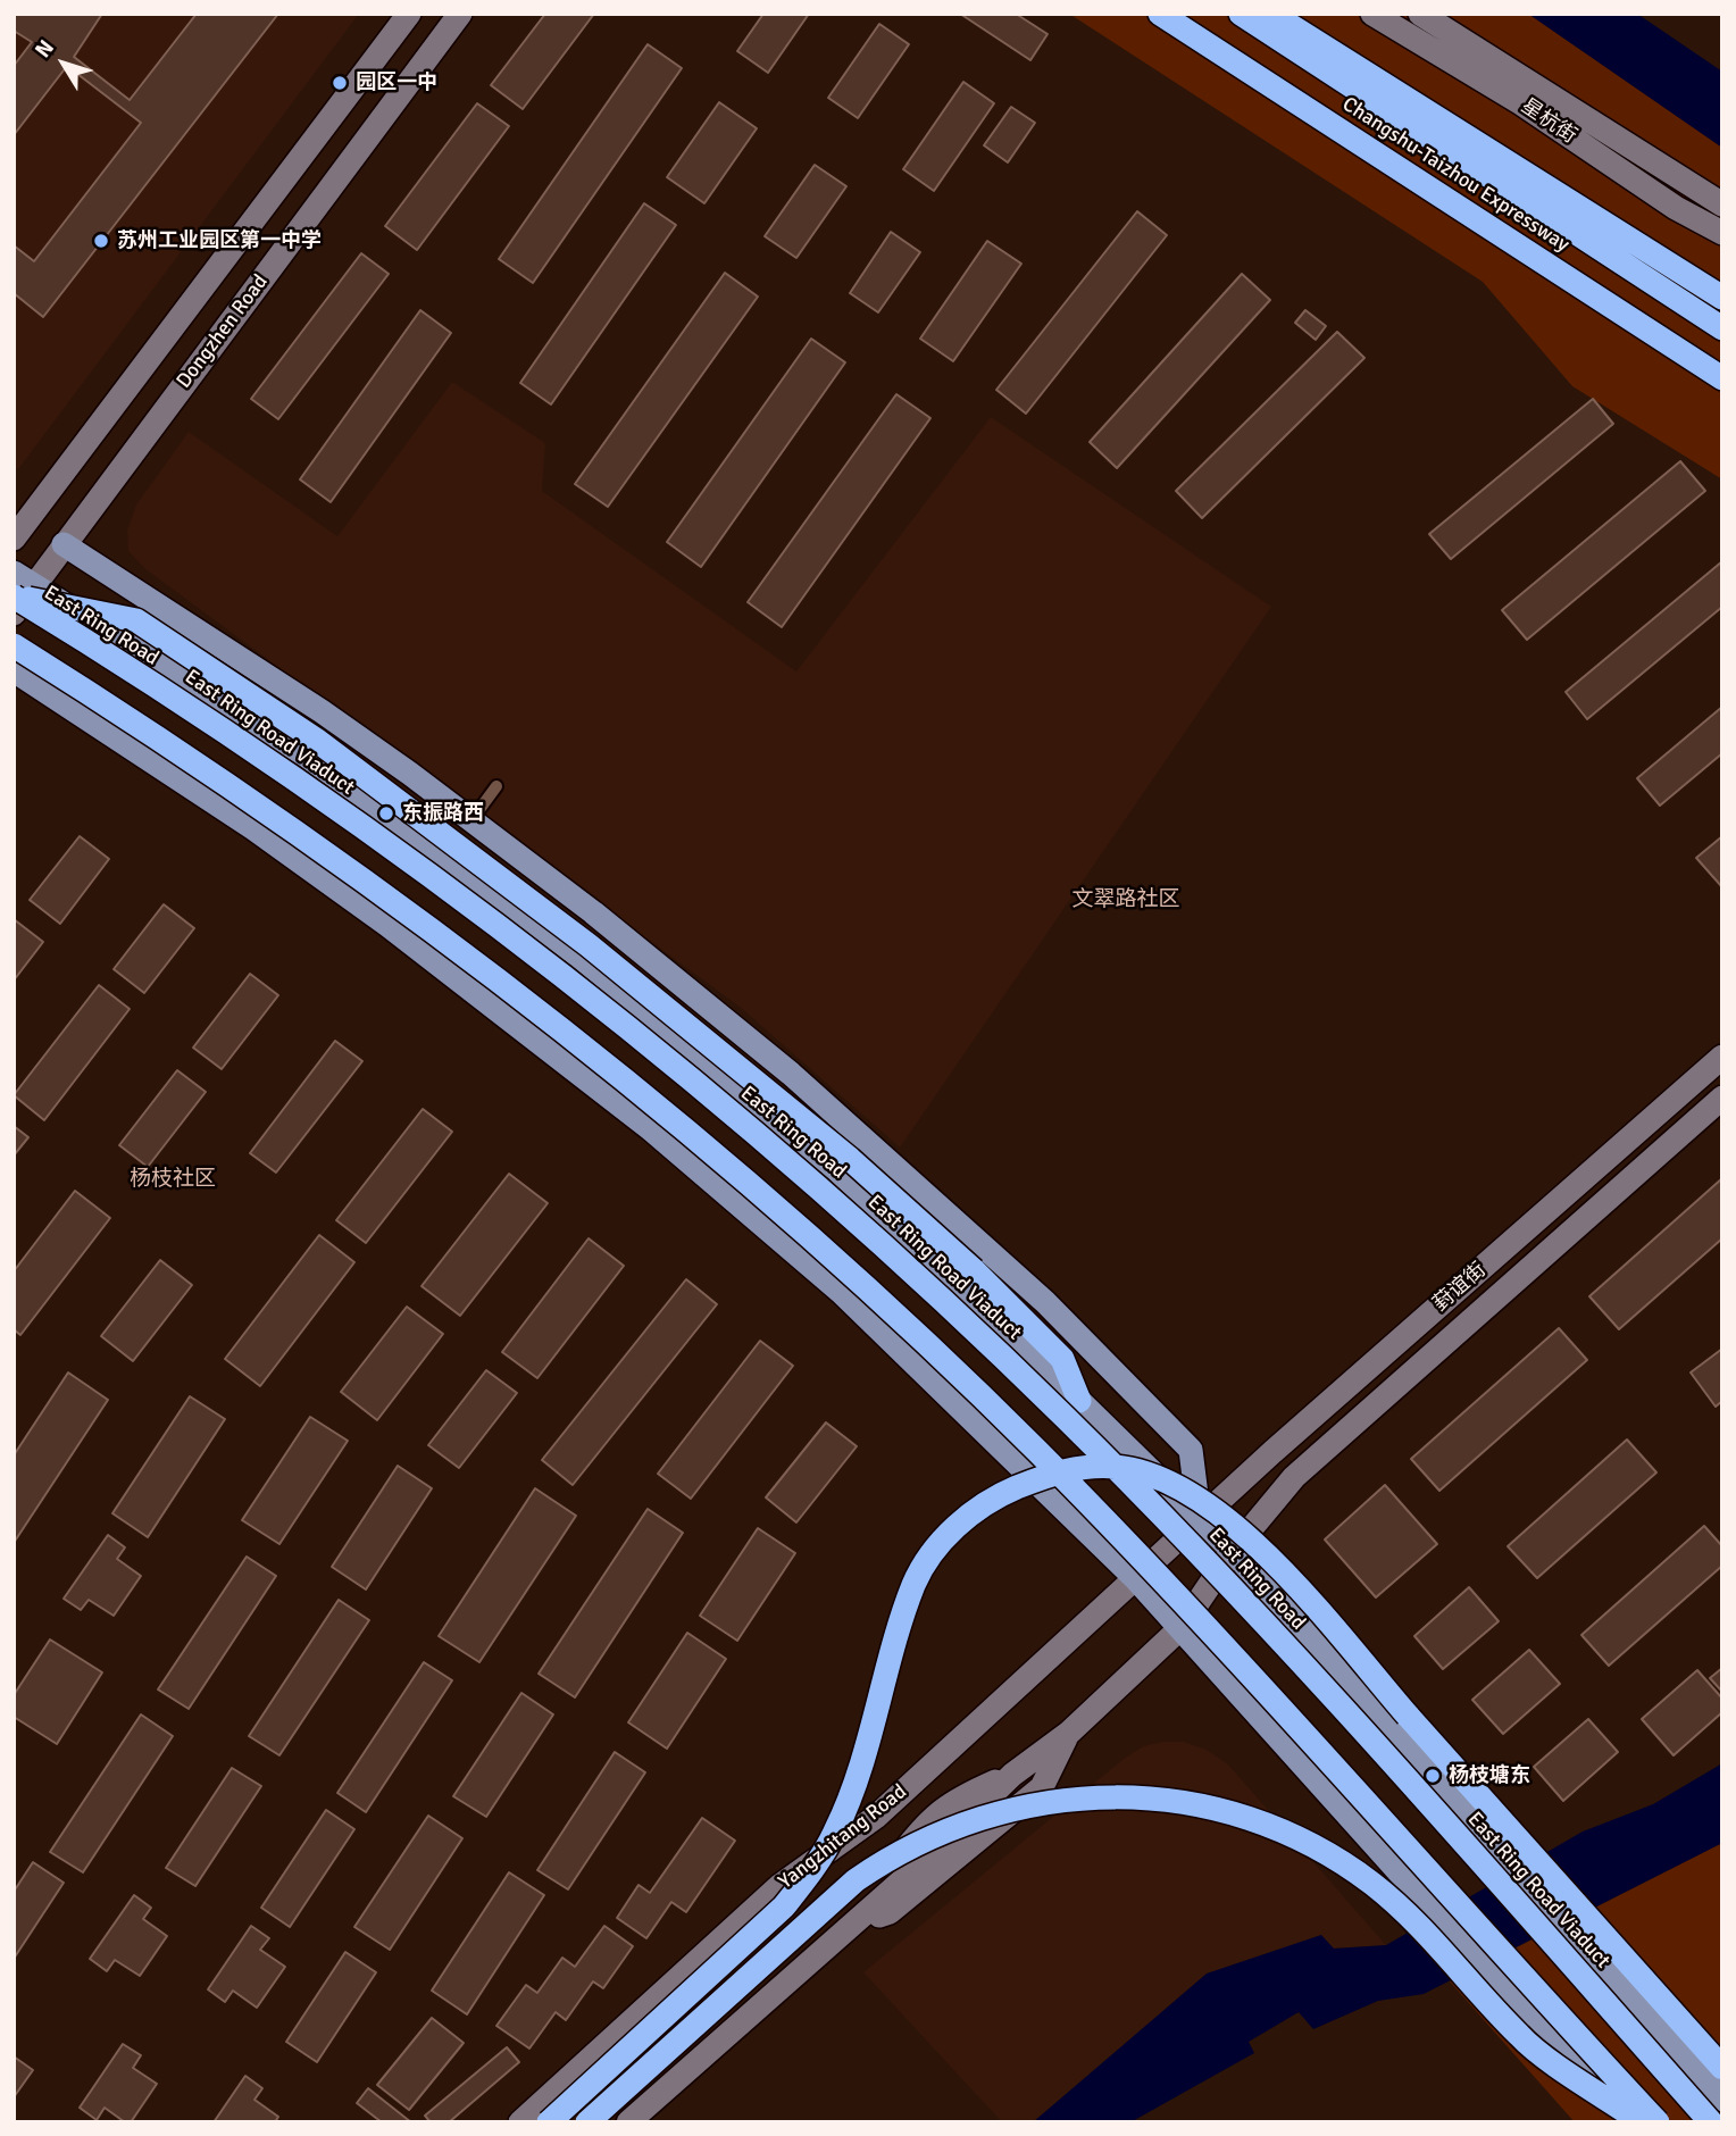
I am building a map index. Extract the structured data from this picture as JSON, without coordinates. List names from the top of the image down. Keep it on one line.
{"streets":{"highway":["Changshu-Taizhou Expressway","East Ring Road Viaduct"],"main road":["星杭街","Dongzhen Road","East Ring Road","葑谊街","Yangzhitang Road"]},"crossings":[["Dongzhen Road","East Ring Road"],["Dongzhen Road","East Ring Road Viaduct"],["East Ring Road","East Ring Road Viaduct"],["East Ring Road","葑谊街"],["East Ring Road","Yangzhitang Road"],["葑谊街","Yangzhitang Road"]],"districts":["文翠路社区","杨枝社区"],"places":["园区一中","苏州工业园区第一中学","东振路西","杨枝塘东"],"north":"top left"}
